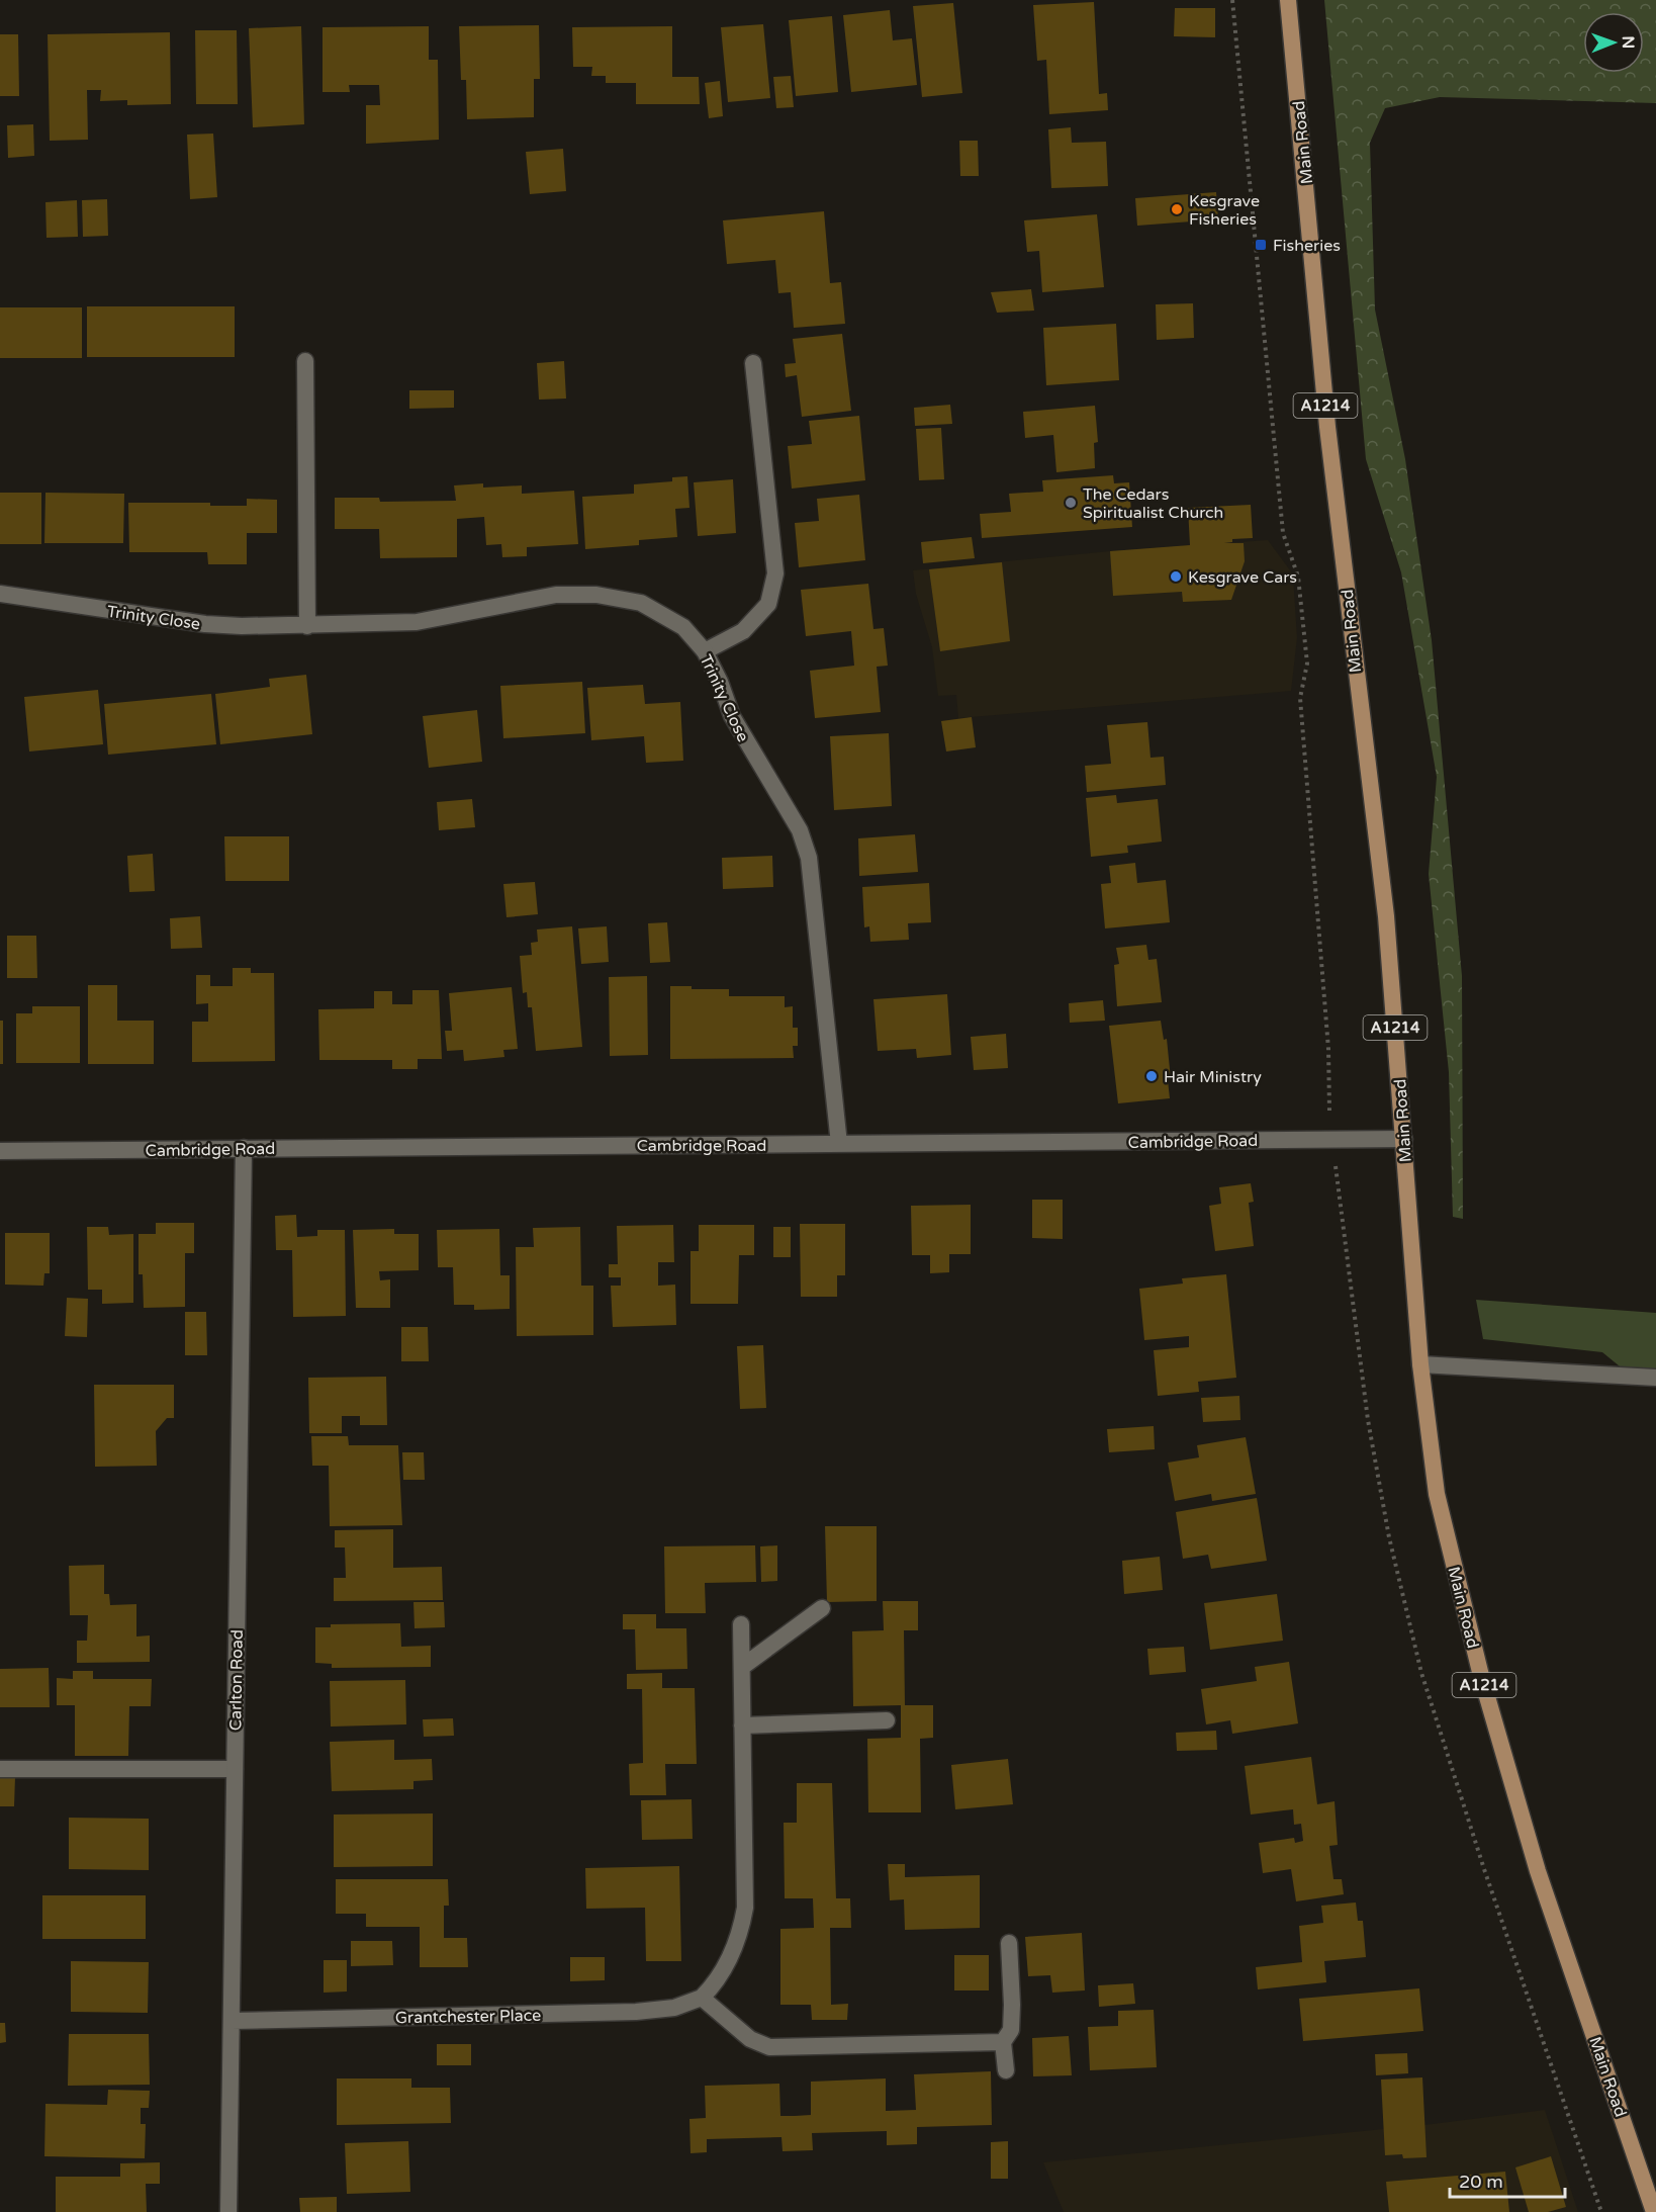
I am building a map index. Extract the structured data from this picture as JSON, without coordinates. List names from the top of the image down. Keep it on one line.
{"streets":{"main road":["Main Road","A1214"],"street":["Trinity Close","Cambridge Road","Carlton Road","Grantchester Place"]},"crossings":[["Main Road","Cambridge Road"],["Trinity Close","Cambridge Road"],["Cambridge Road","Carlton Road"],["Carlton Road","Grantchester Place"]],"places":{"other":["Kesgrave Fisheries","The Cedars Spiritualist Church","Kesgrave Cars","Hair Ministry"],"transit":["Fisheries"]},"scale_bar":"20 m","north":"right"}
